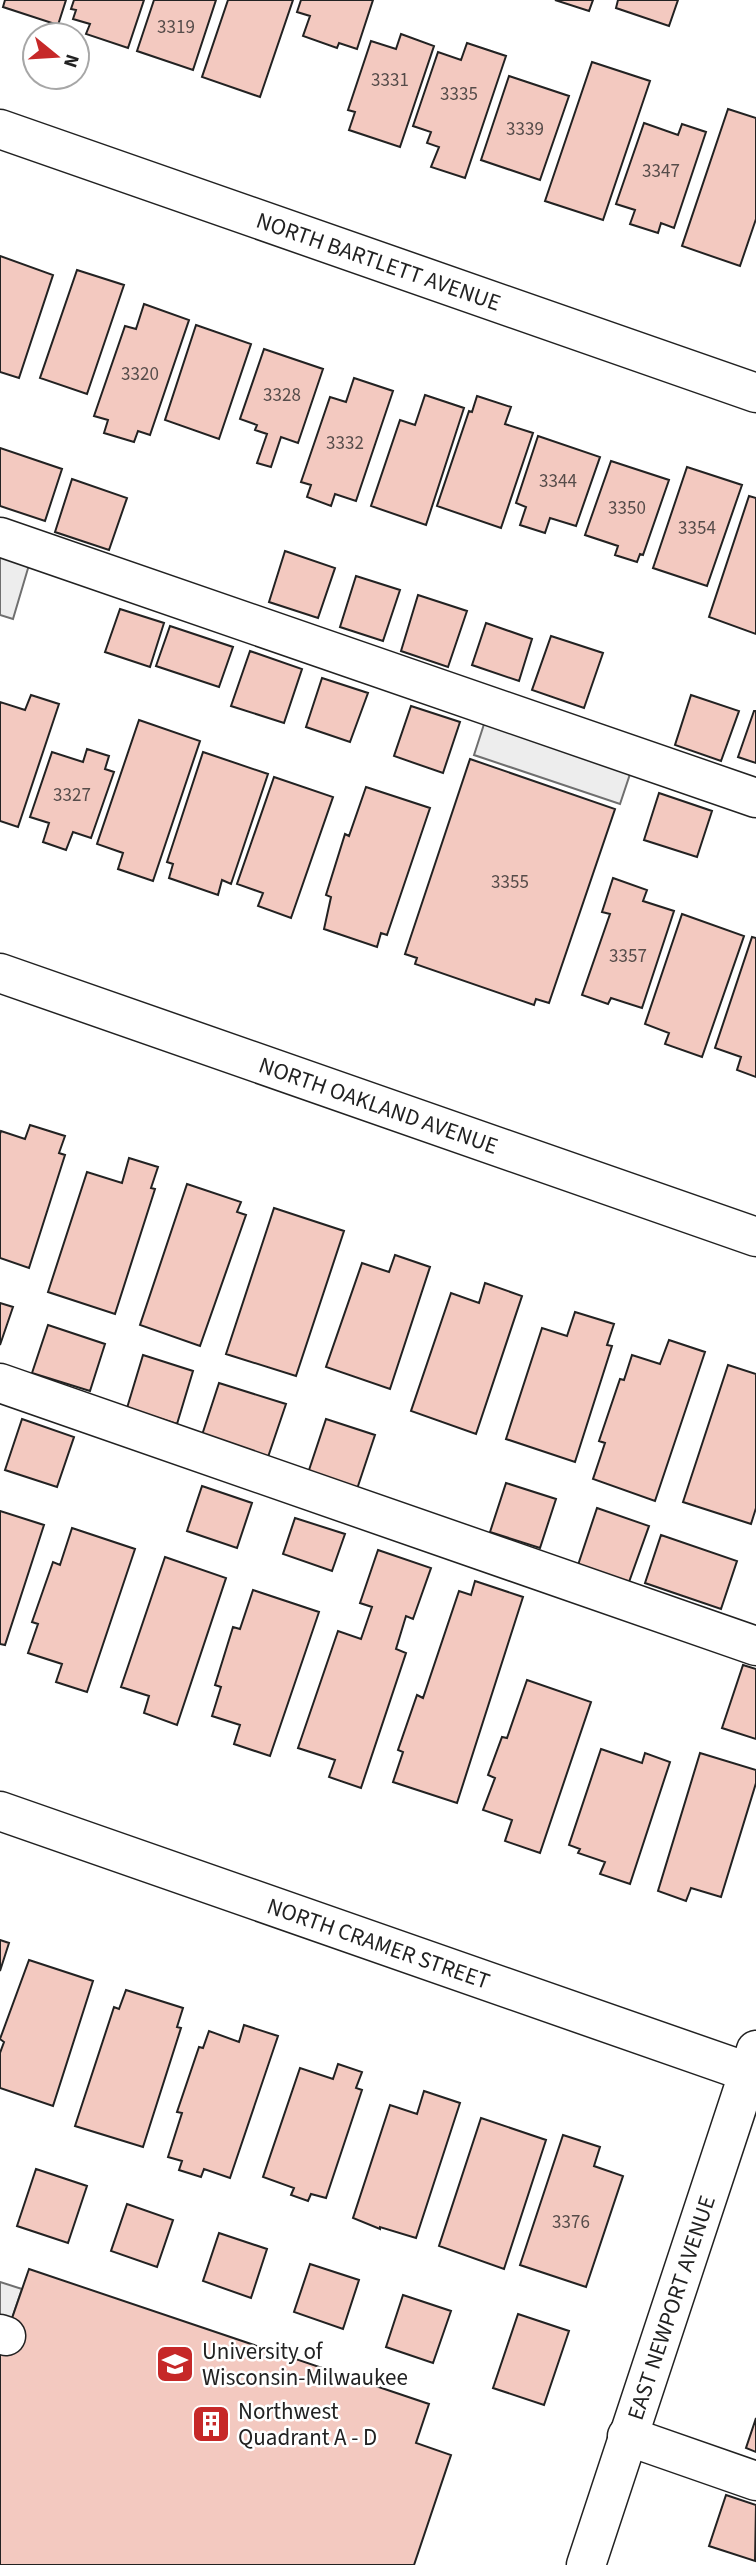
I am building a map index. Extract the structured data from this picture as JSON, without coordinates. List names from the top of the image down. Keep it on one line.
{"streets":{"street":["NORTH BARTLETT AVENUE","NORTH OAKLAND AVENUE","NORTH CRAMER STREET","EAST NEWPORT AVENUE"]},"crossings":[["NORTH CRAMER STREET","EAST NEWPORT AVENUE"]],"places":{"school or university":["University of Wisconsin-Milwaukee"],"building":["Northwest Quadrant A - D"]},"house_numbers":["3319","3331","3335","3339","3347","3320","3328","3332","3344","3350","3354","3327","3355","3357","3376"],"north":"right"}
